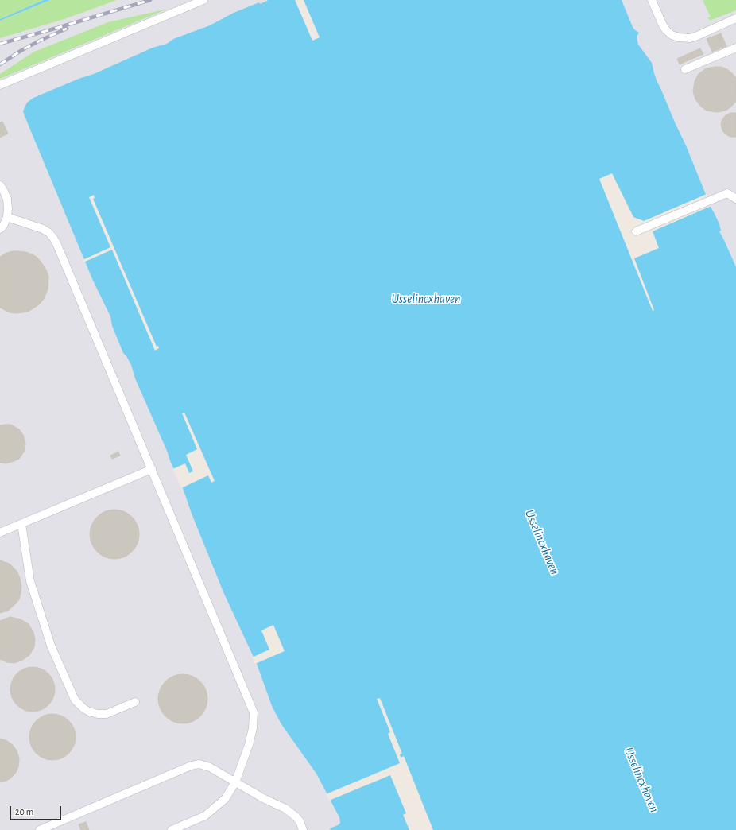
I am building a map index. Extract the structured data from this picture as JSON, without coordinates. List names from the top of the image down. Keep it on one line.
{"water":["Usselincxhaven"],"scale_bar":"20 m"}
